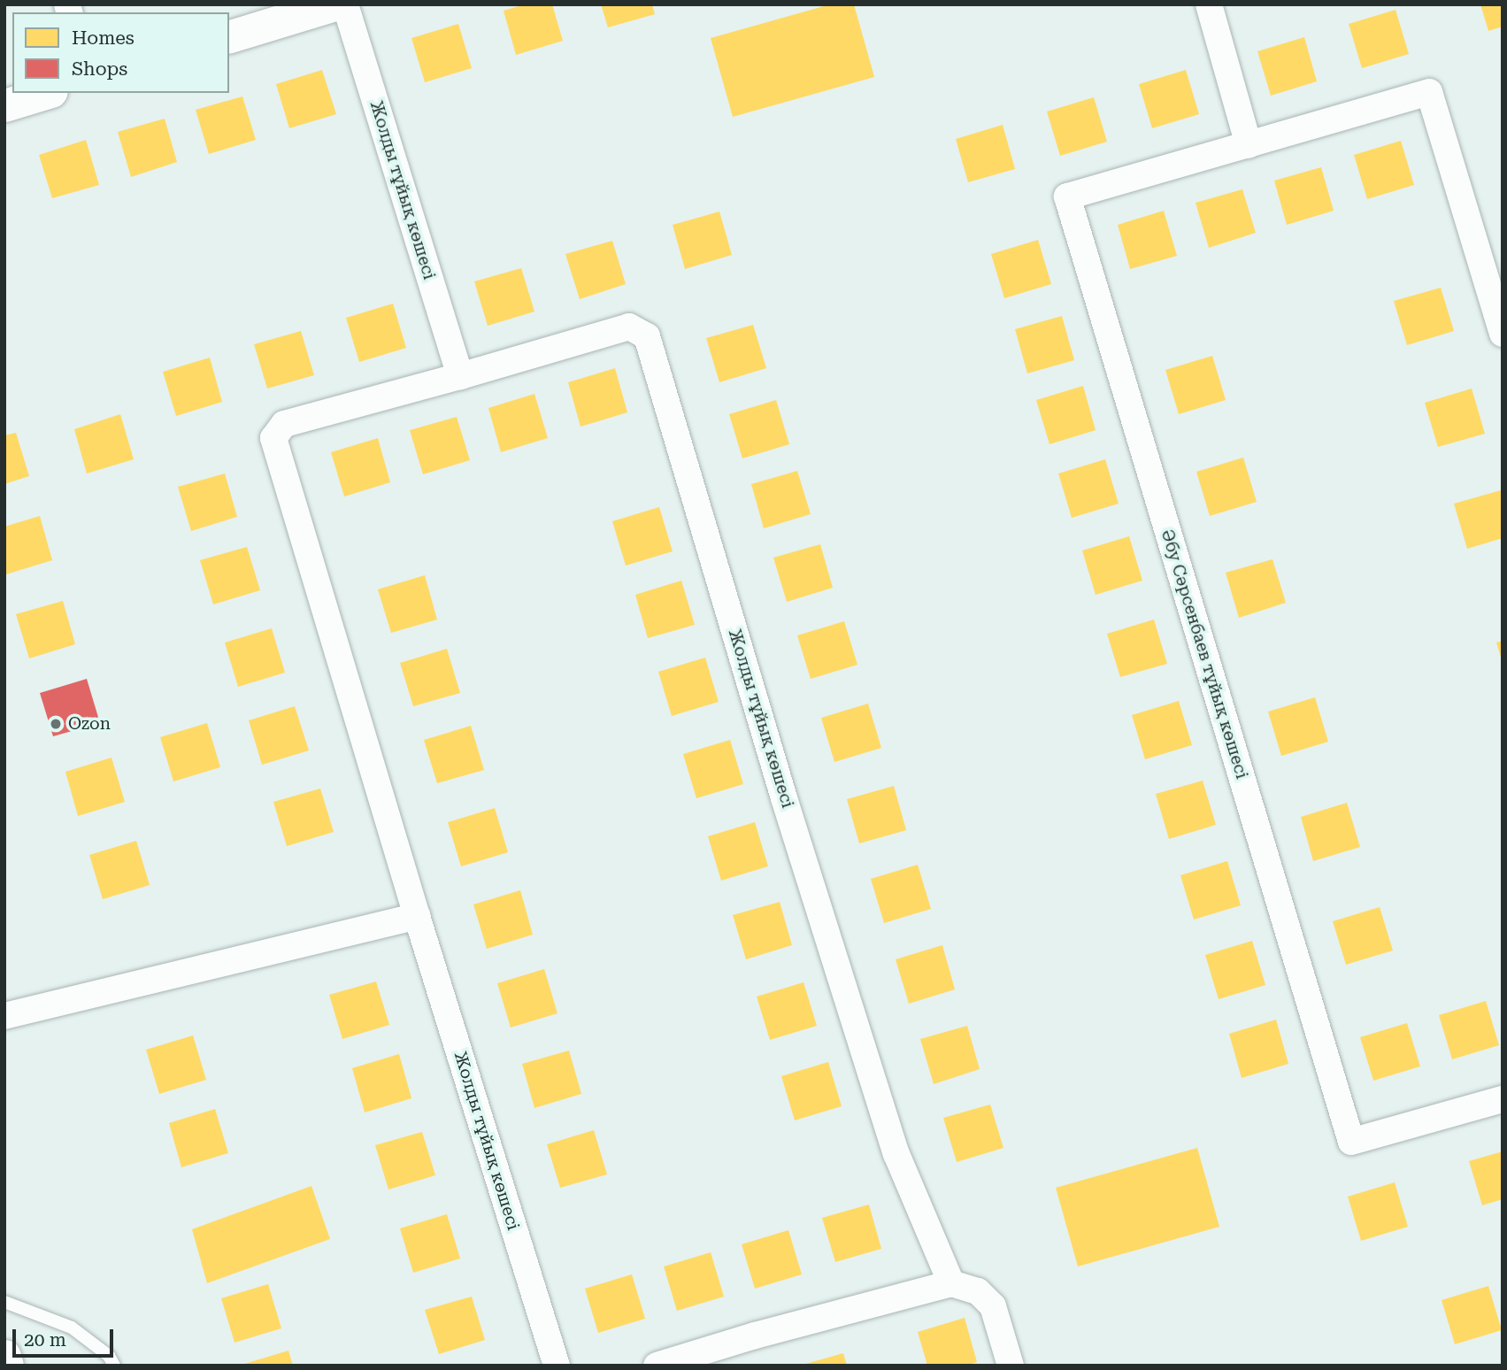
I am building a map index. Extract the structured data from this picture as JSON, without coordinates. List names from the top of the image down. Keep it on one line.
{"streets":{"street":["Жолды тұйық көшесі","Әбу Сәрсенбаев тұйық көшесі"]},"places":["Ozon"],"legend":["Homes","Shops"],"scale_bar":"20 m"}
